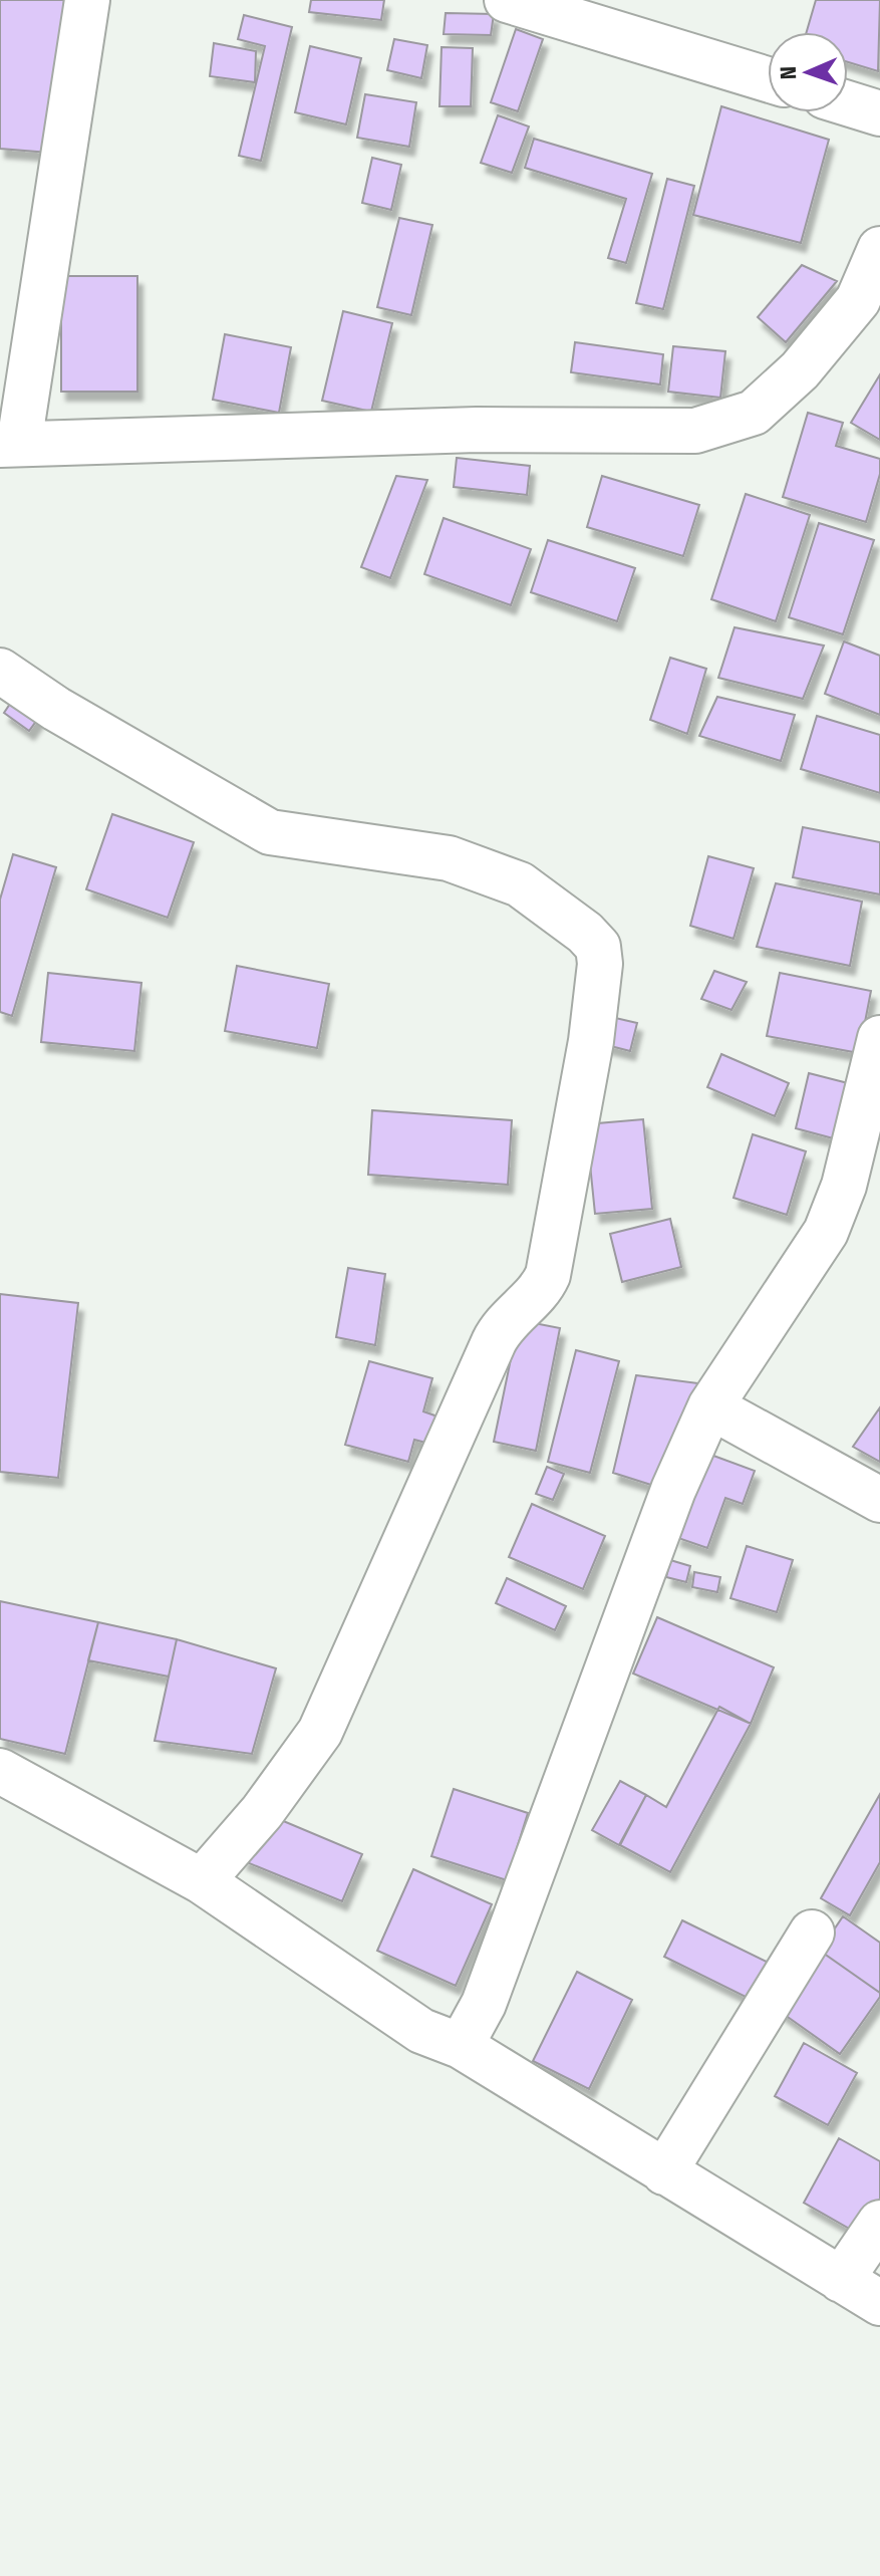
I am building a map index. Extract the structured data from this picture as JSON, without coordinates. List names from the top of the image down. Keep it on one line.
{"north":"left"}
